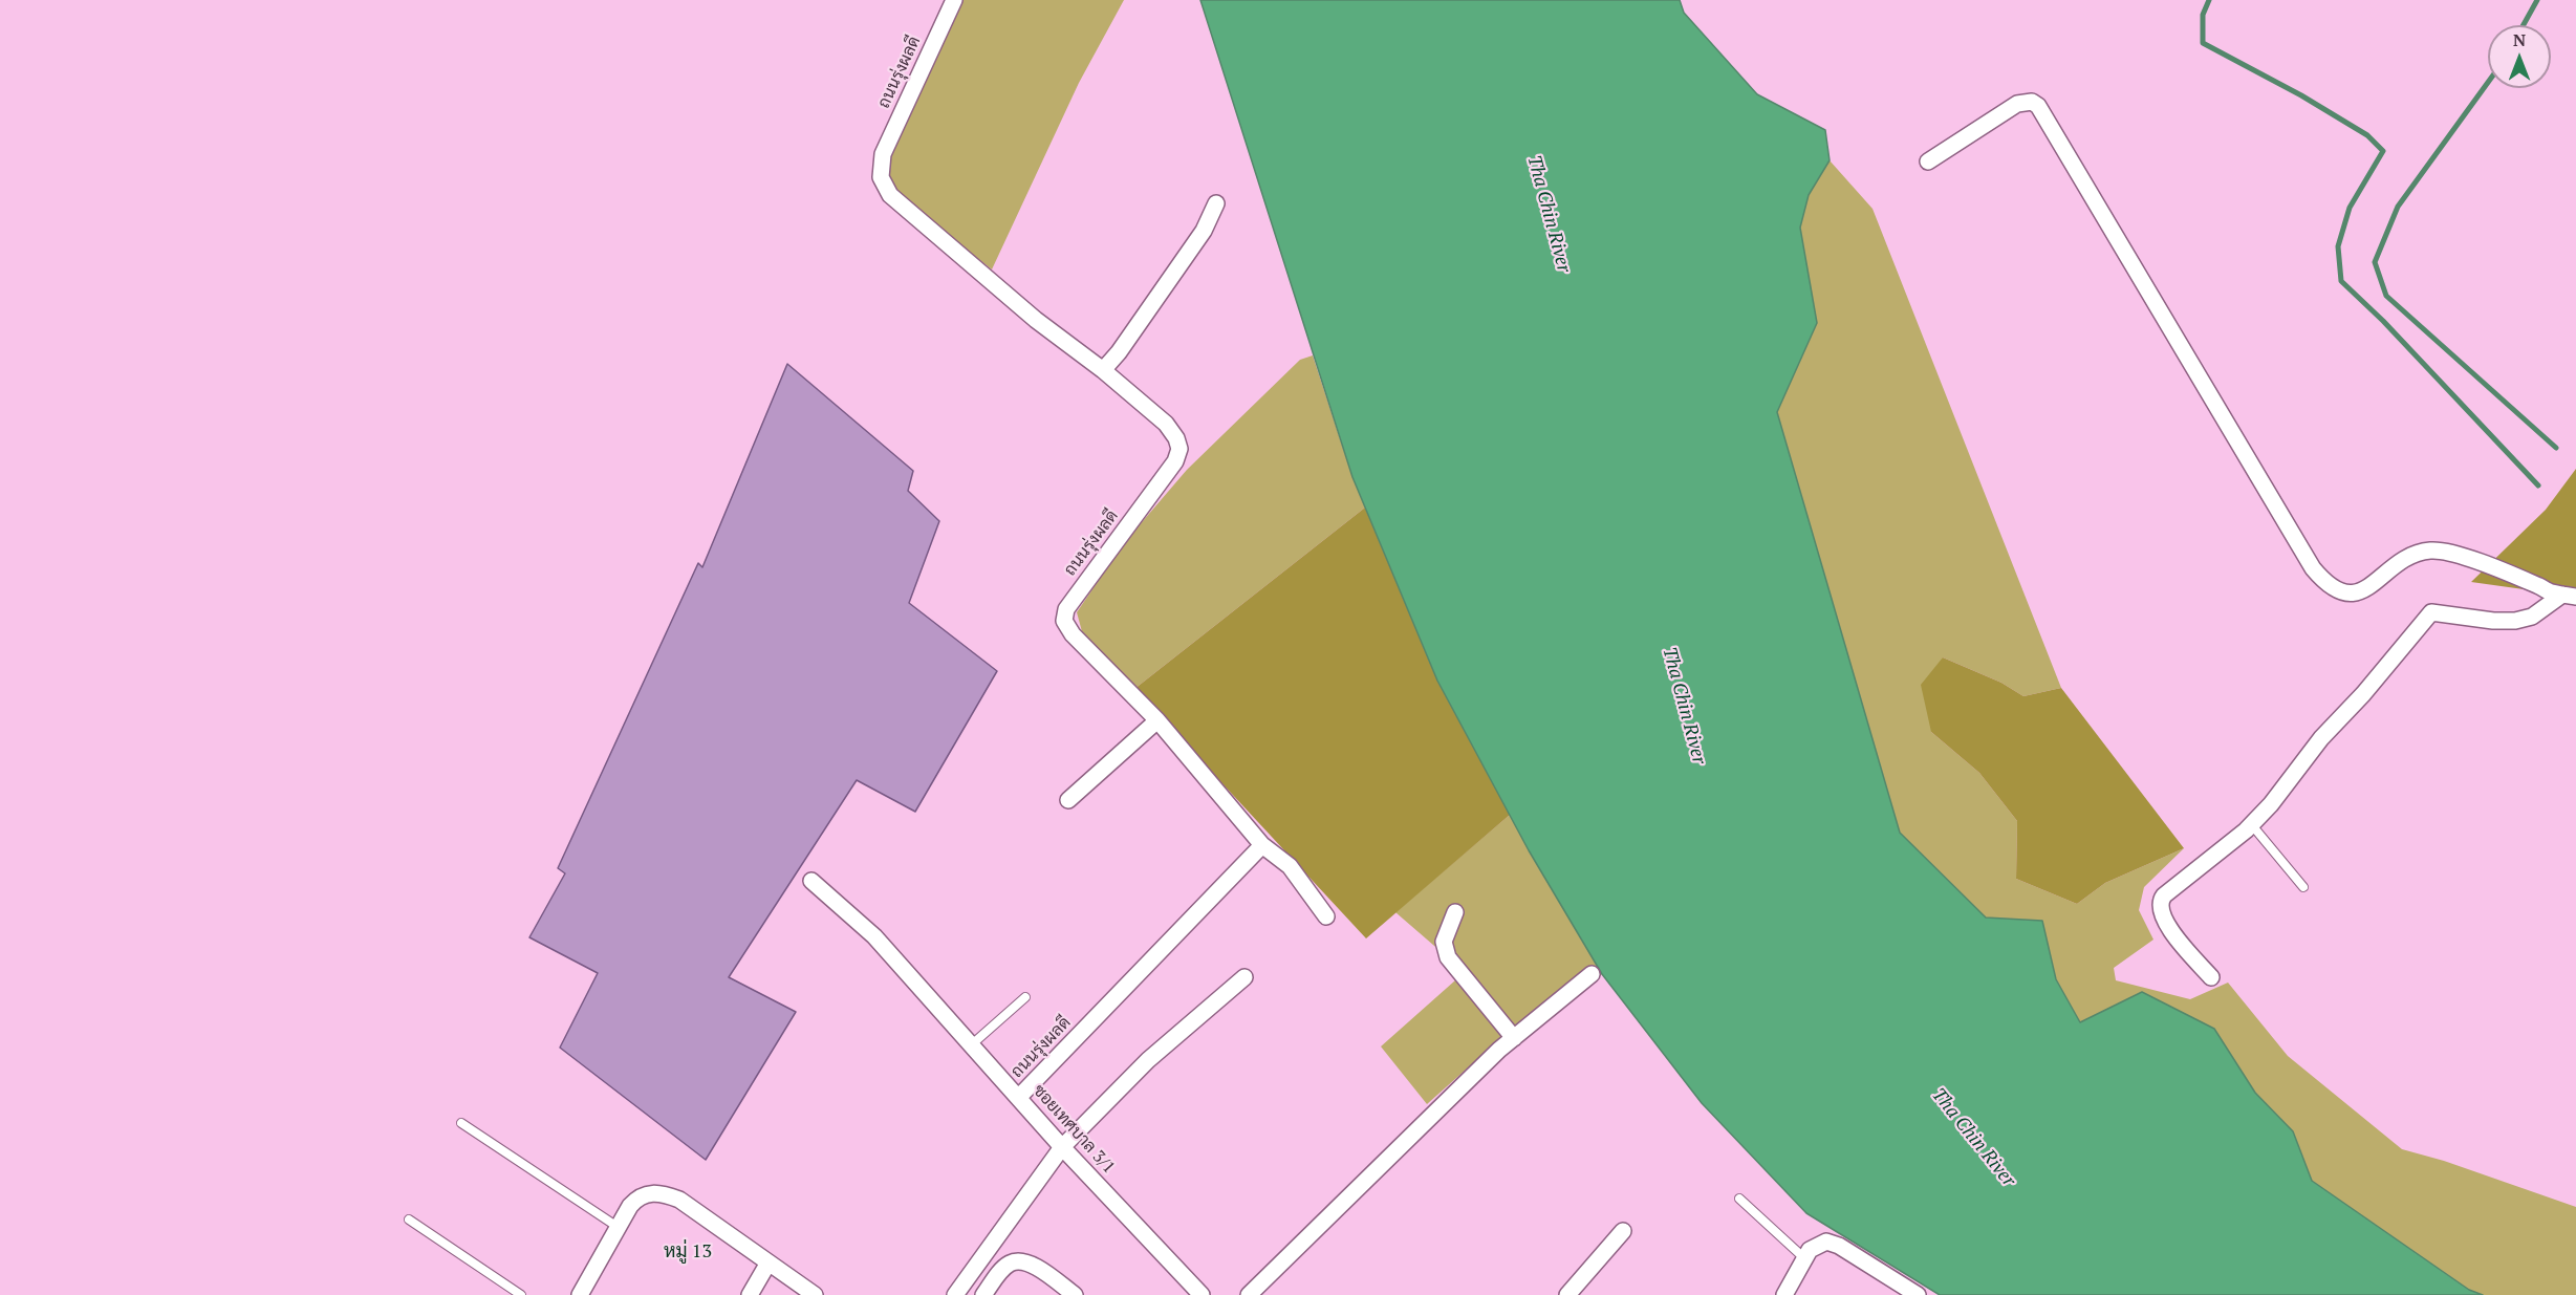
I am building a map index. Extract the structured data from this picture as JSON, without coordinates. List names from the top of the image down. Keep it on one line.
{"streets":{"street":["ถนนรุ่งผลดี","ซอยเทศบาล 3/1"]},"crossings":[["ถนนรุ่งผลดี","ซอยเทศบาล 3/1"]],"districts":["หมู่ 13"],"water":["Tha Chin River"],"north":"top"}
